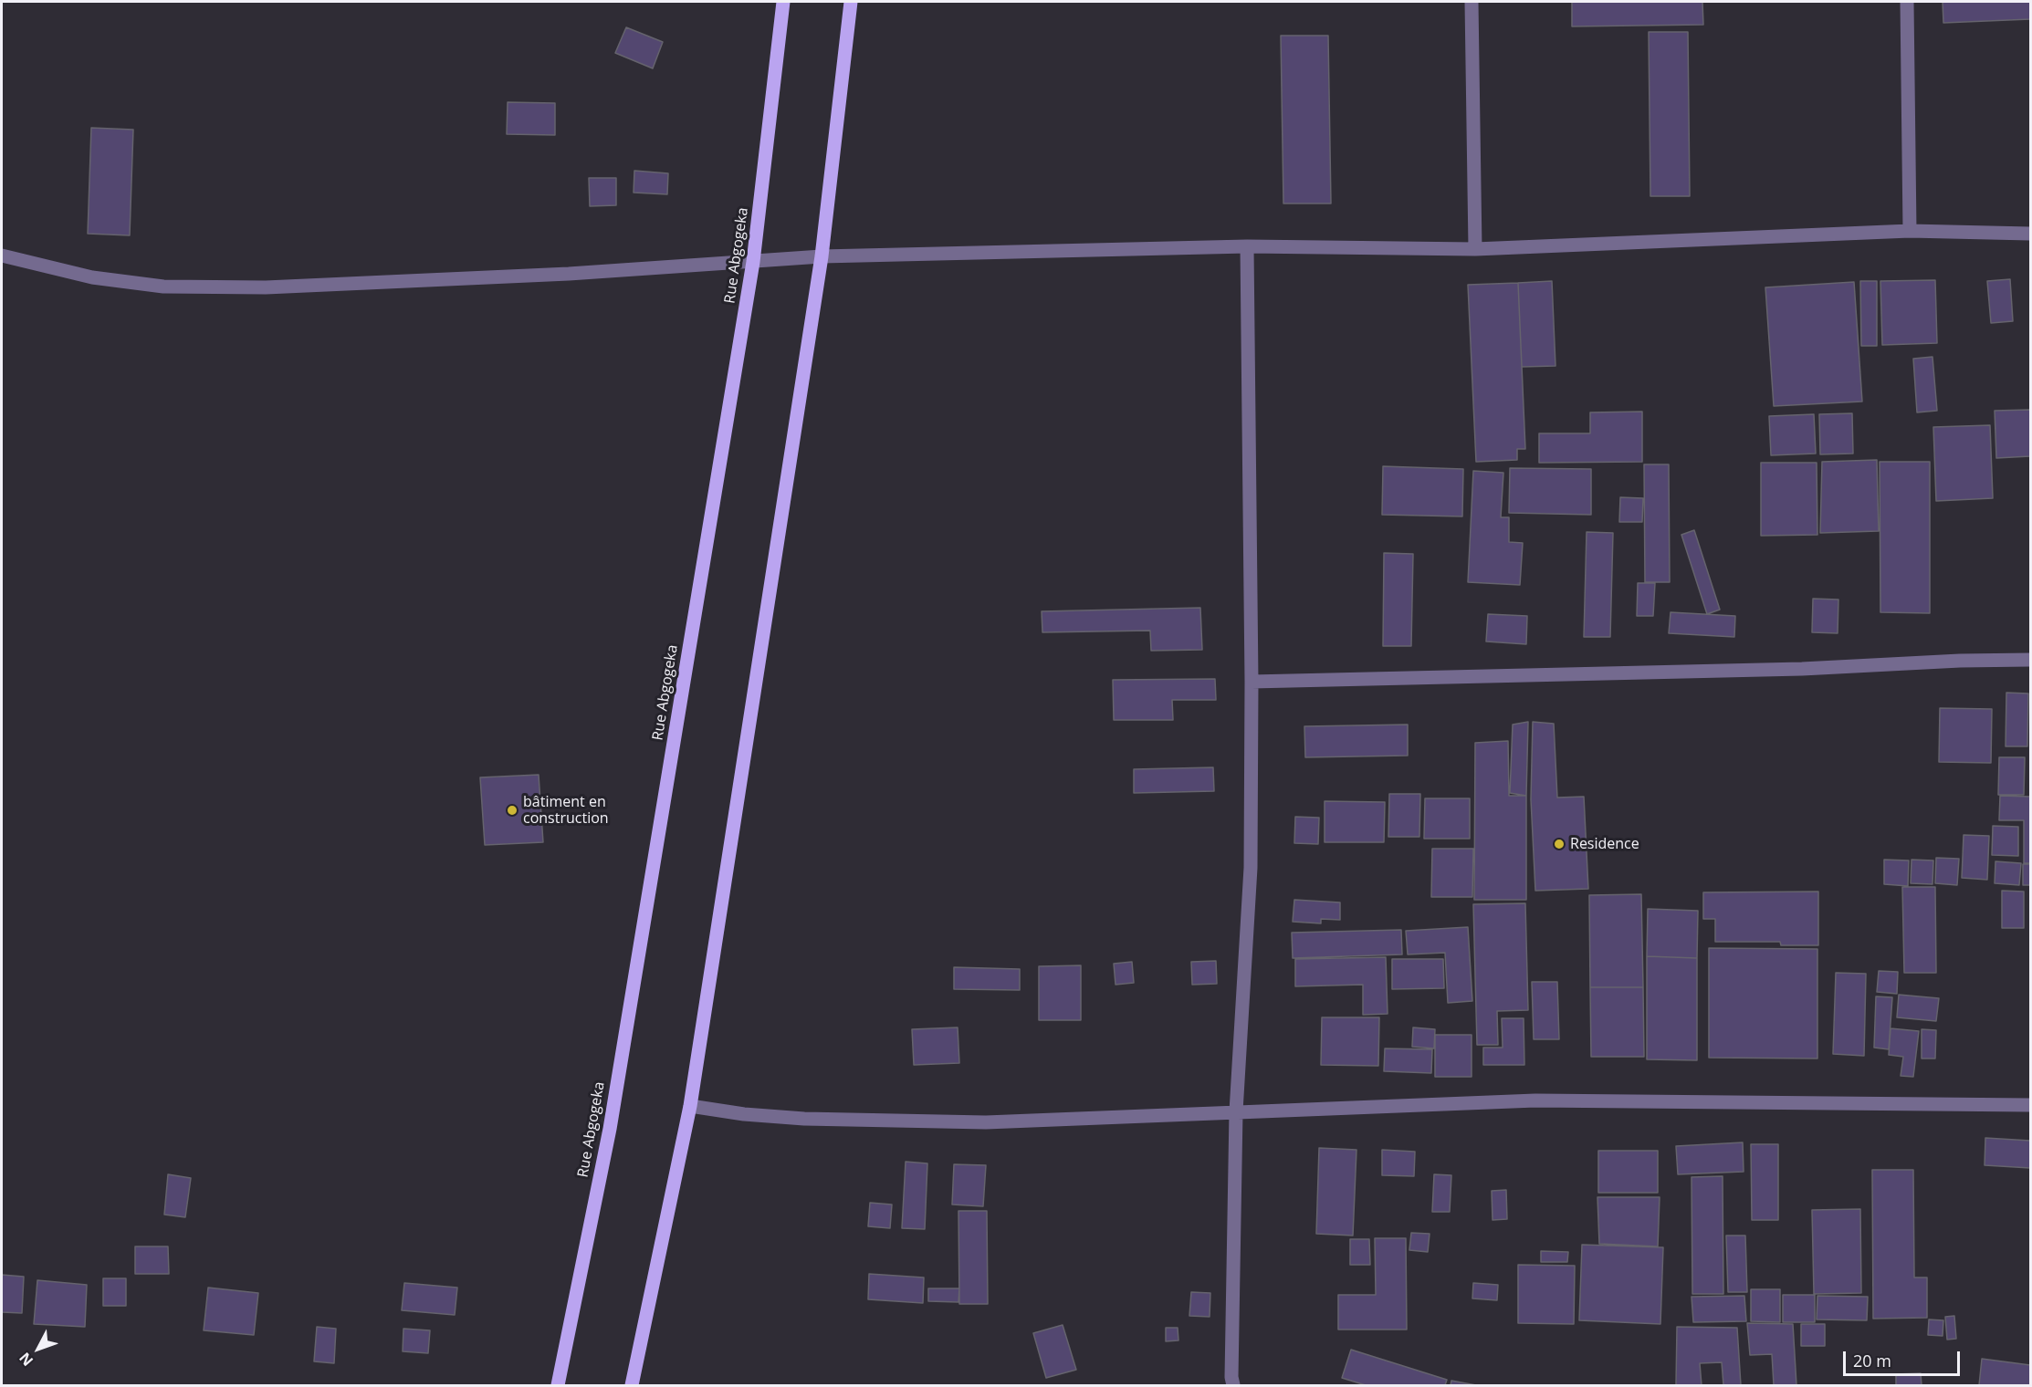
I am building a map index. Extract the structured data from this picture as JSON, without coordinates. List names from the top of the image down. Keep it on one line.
{"streets":{"main road":["Rue Abgogeka"]},"places":["bâtiment en construction","Residence"],"scale_bar":"20 m","north":"bottom left"}
